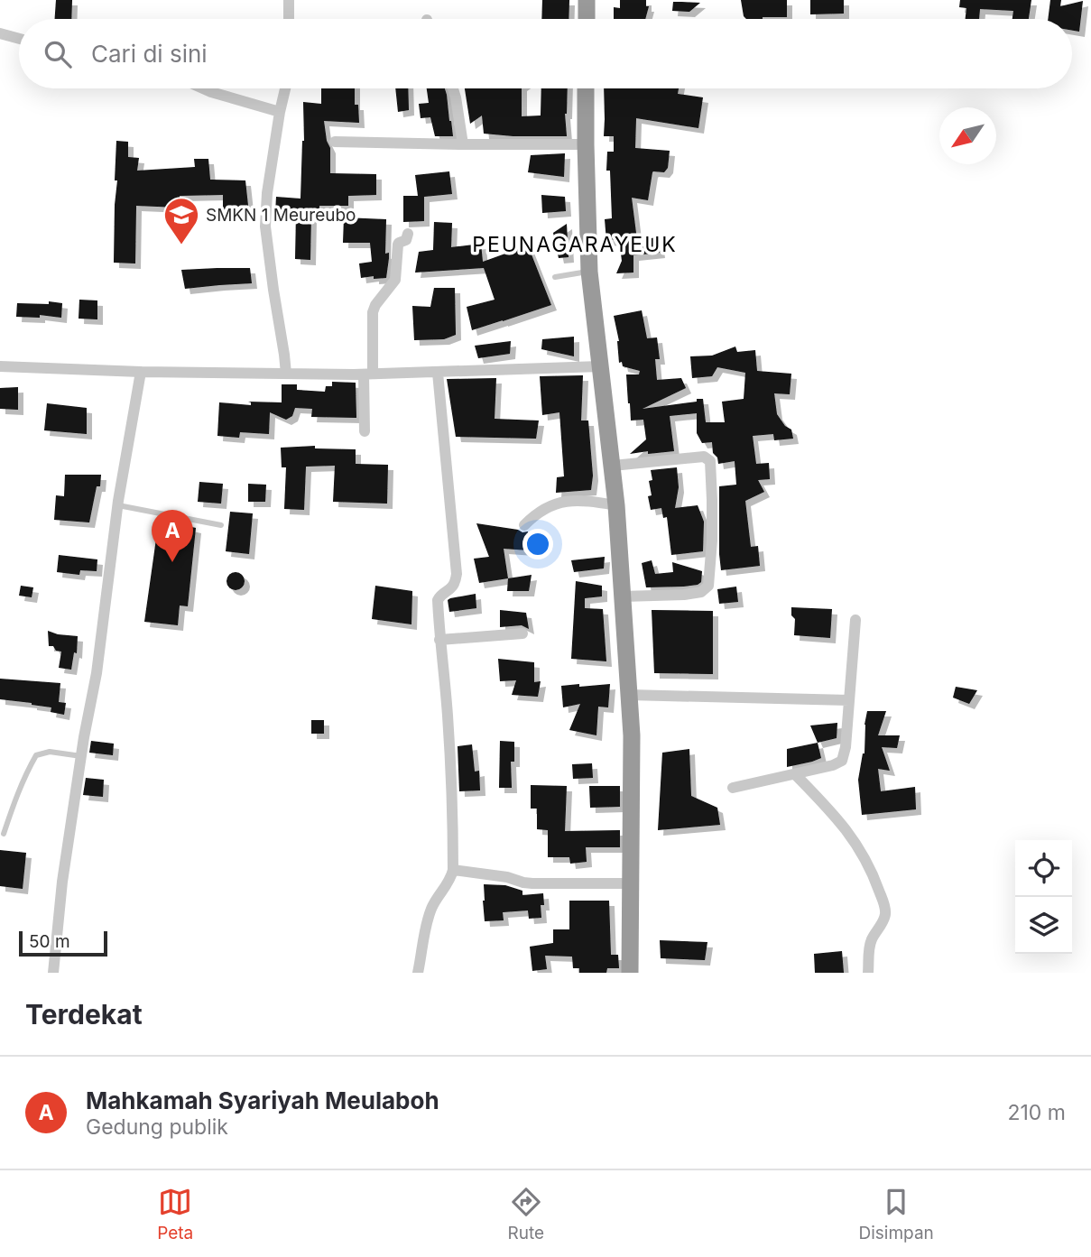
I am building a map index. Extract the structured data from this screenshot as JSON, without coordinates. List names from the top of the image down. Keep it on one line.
{"districts":["PEUNAGARAYEUK"],"places":{"school or university":["SMKN 1 Meureubo"]},"scale_bar":"50 m","north":"bottom left","page":{"search":"Cari di sini","pins":"A","scale":"50 m","heading":"Terdekat","list":[{"mark":"A","name":"Mahkamah Syariyah Meulaboh","note":"Gedung publik","value":"210 m"}],"nav":["Peta","Rute","Disimpan"]}}
